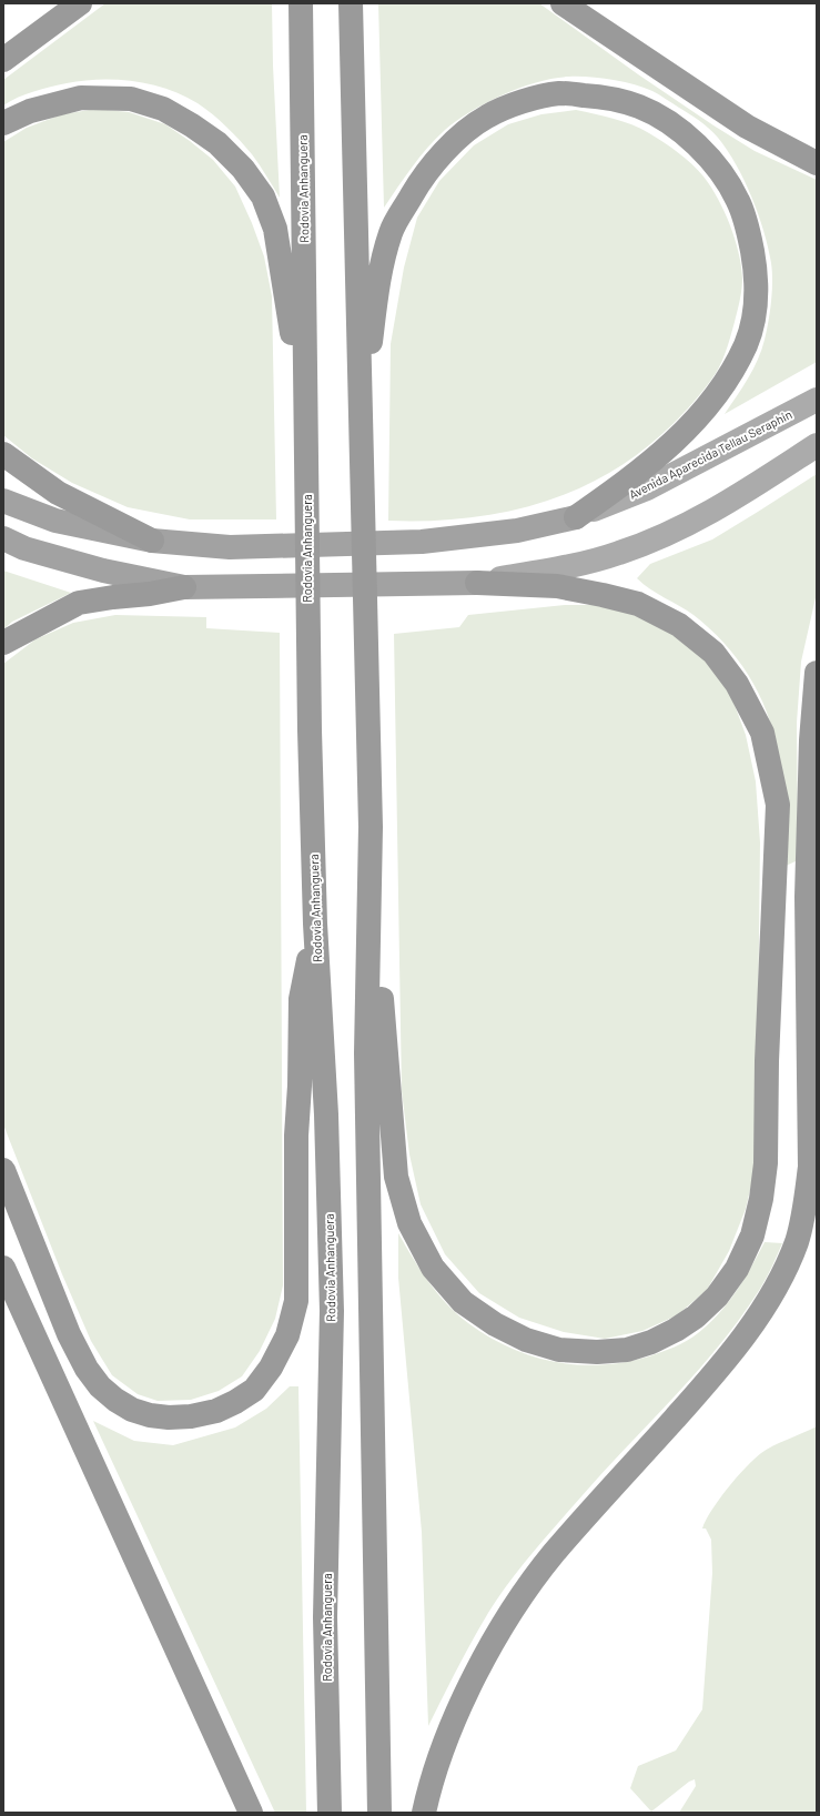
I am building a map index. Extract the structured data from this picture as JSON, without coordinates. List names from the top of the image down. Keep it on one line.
{"streets":{"highway":["Rodovia Anhanguera","Avenida Aparecida Tellau Seraphin"]}}
